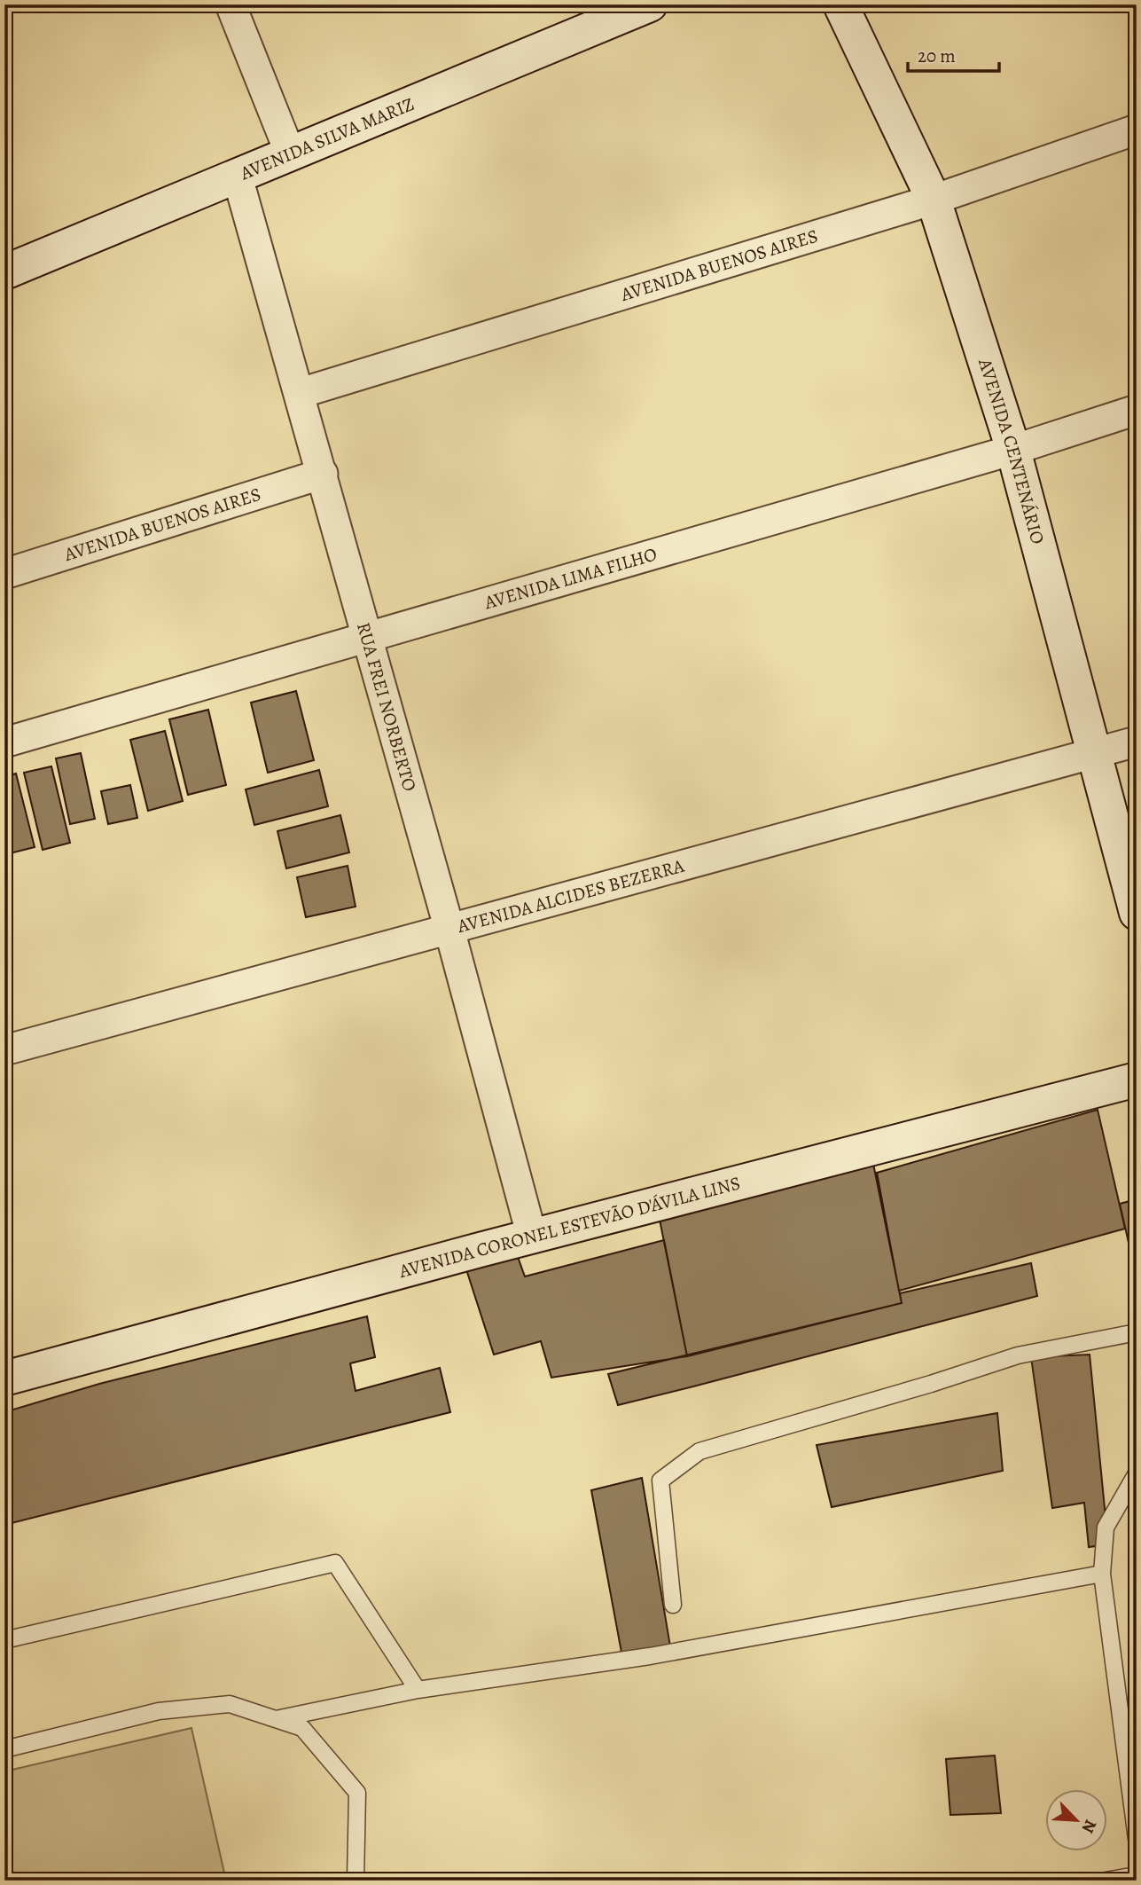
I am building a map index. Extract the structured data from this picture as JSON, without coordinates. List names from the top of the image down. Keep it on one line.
{"streets":{"street":["AVENIDA SILVA MARIZ","AVENIDA BUENOS AIRES","AVENIDA CENTENÁRIO","AVENIDA LIMA FILHO","RUA FREI NORBERTO","AVENIDA ALCIDES BEZERRA","AVENIDA CORONEL ESTEVÃO D'ÁVILA LINS"]},"crossings":[["AVENIDA SILVA MARIZ","RUA FREI NORBERTO"],["AVENIDA BUENOS AIRES","AVENIDA CENTENÁRIO"],["AVENIDA BUENOS AIRES","RUA FREI NORBERTO"],["AVENIDA CENTENÁRIO","AVENIDA LIMA FILHO"],["AVENIDA CENTENÁRIO","AVENIDA ALCIDES BEZERRA"],["AVENIDA LIMA FILHO","RUA FREI NORBERTO"],["RUA FREI NORBERTO","AVENIDA ALCIDES BEZERRA"],["RUA FREI NORBERTO","AVENIDA CORONEL ESTEVÃO D'ÁVILA LINS"]],"scale_bar":"20 m","north":"bottom right"}
